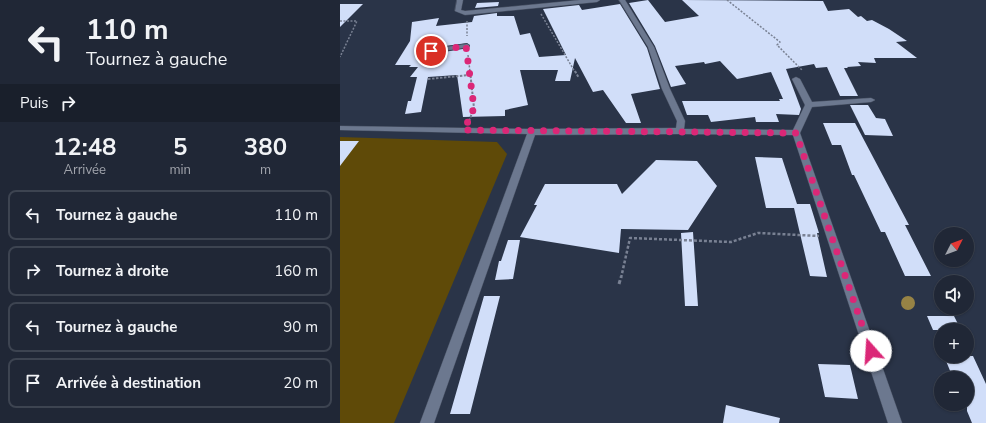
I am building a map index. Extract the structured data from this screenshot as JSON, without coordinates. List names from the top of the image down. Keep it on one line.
{"north":"top right","page":{"turn":["110 m","Tournez à gauche"],"then":"Puis","eta":["12:48","Arrivée","5","min","380","m"],"list":[{"name":"Tournez à gauche","value":"110 m"},{"name":"Tournez à droite","value":"160 m"},{"name":"Tournez à gauche","value":"90 m"},{"name":"Arrivée à destination","value":"20 m"}],"map_buttons":["+","−"]}}
